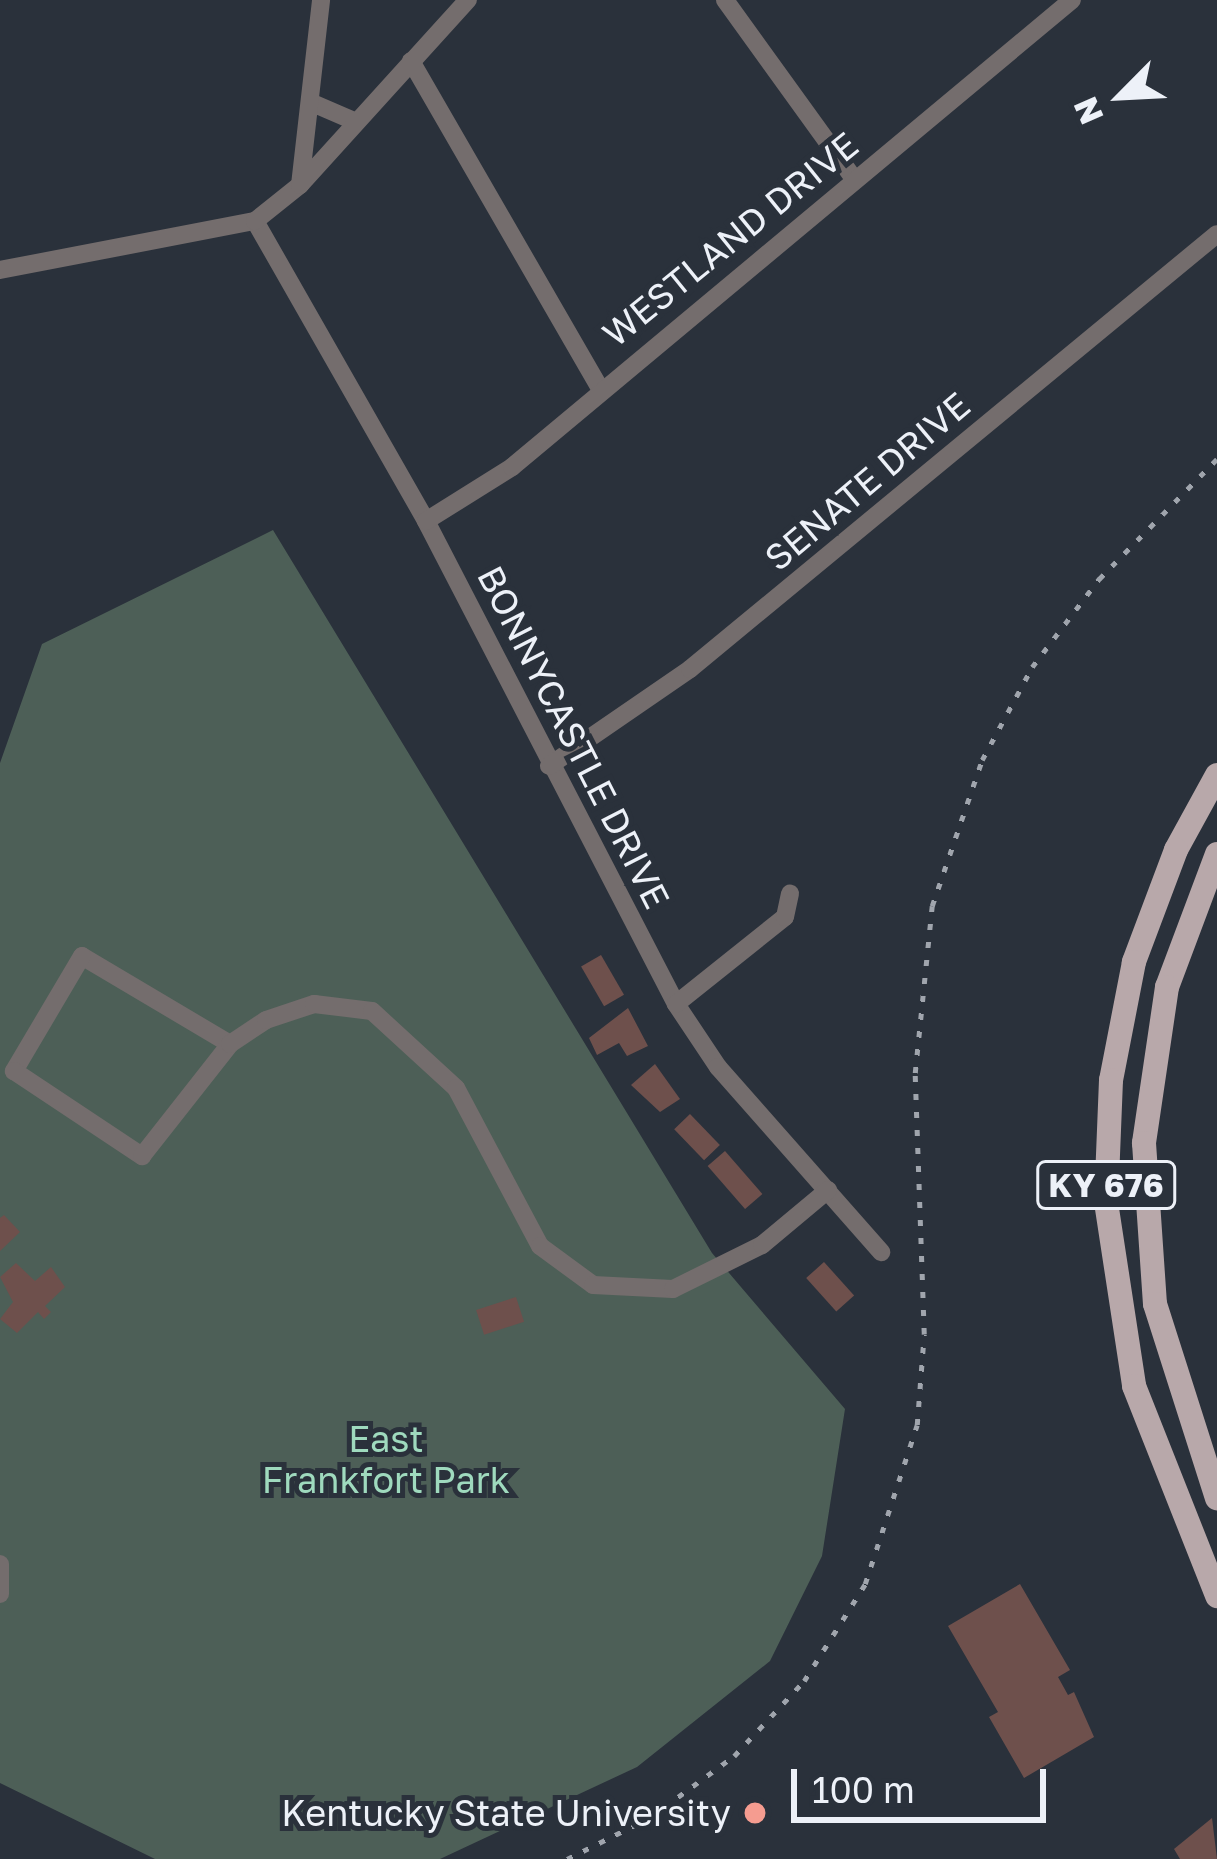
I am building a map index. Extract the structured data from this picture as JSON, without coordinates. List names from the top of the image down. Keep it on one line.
{"streets":{"main road":["KY 676"],"street":["WESTLAND DRIVE","SENATE DRIVE","BONNYCASTLE DRIVE"]},"crossings":[["WESTLAND DRIVE","BONNYCASTLE DRIVE"],["SENATE DRIVE","BONNYCASTLE DRIVE"]],"parks":["East Frankfort Park"],"places":["Kentucky State University"],"scale_bar":"100 m","north":"bottom left"}
